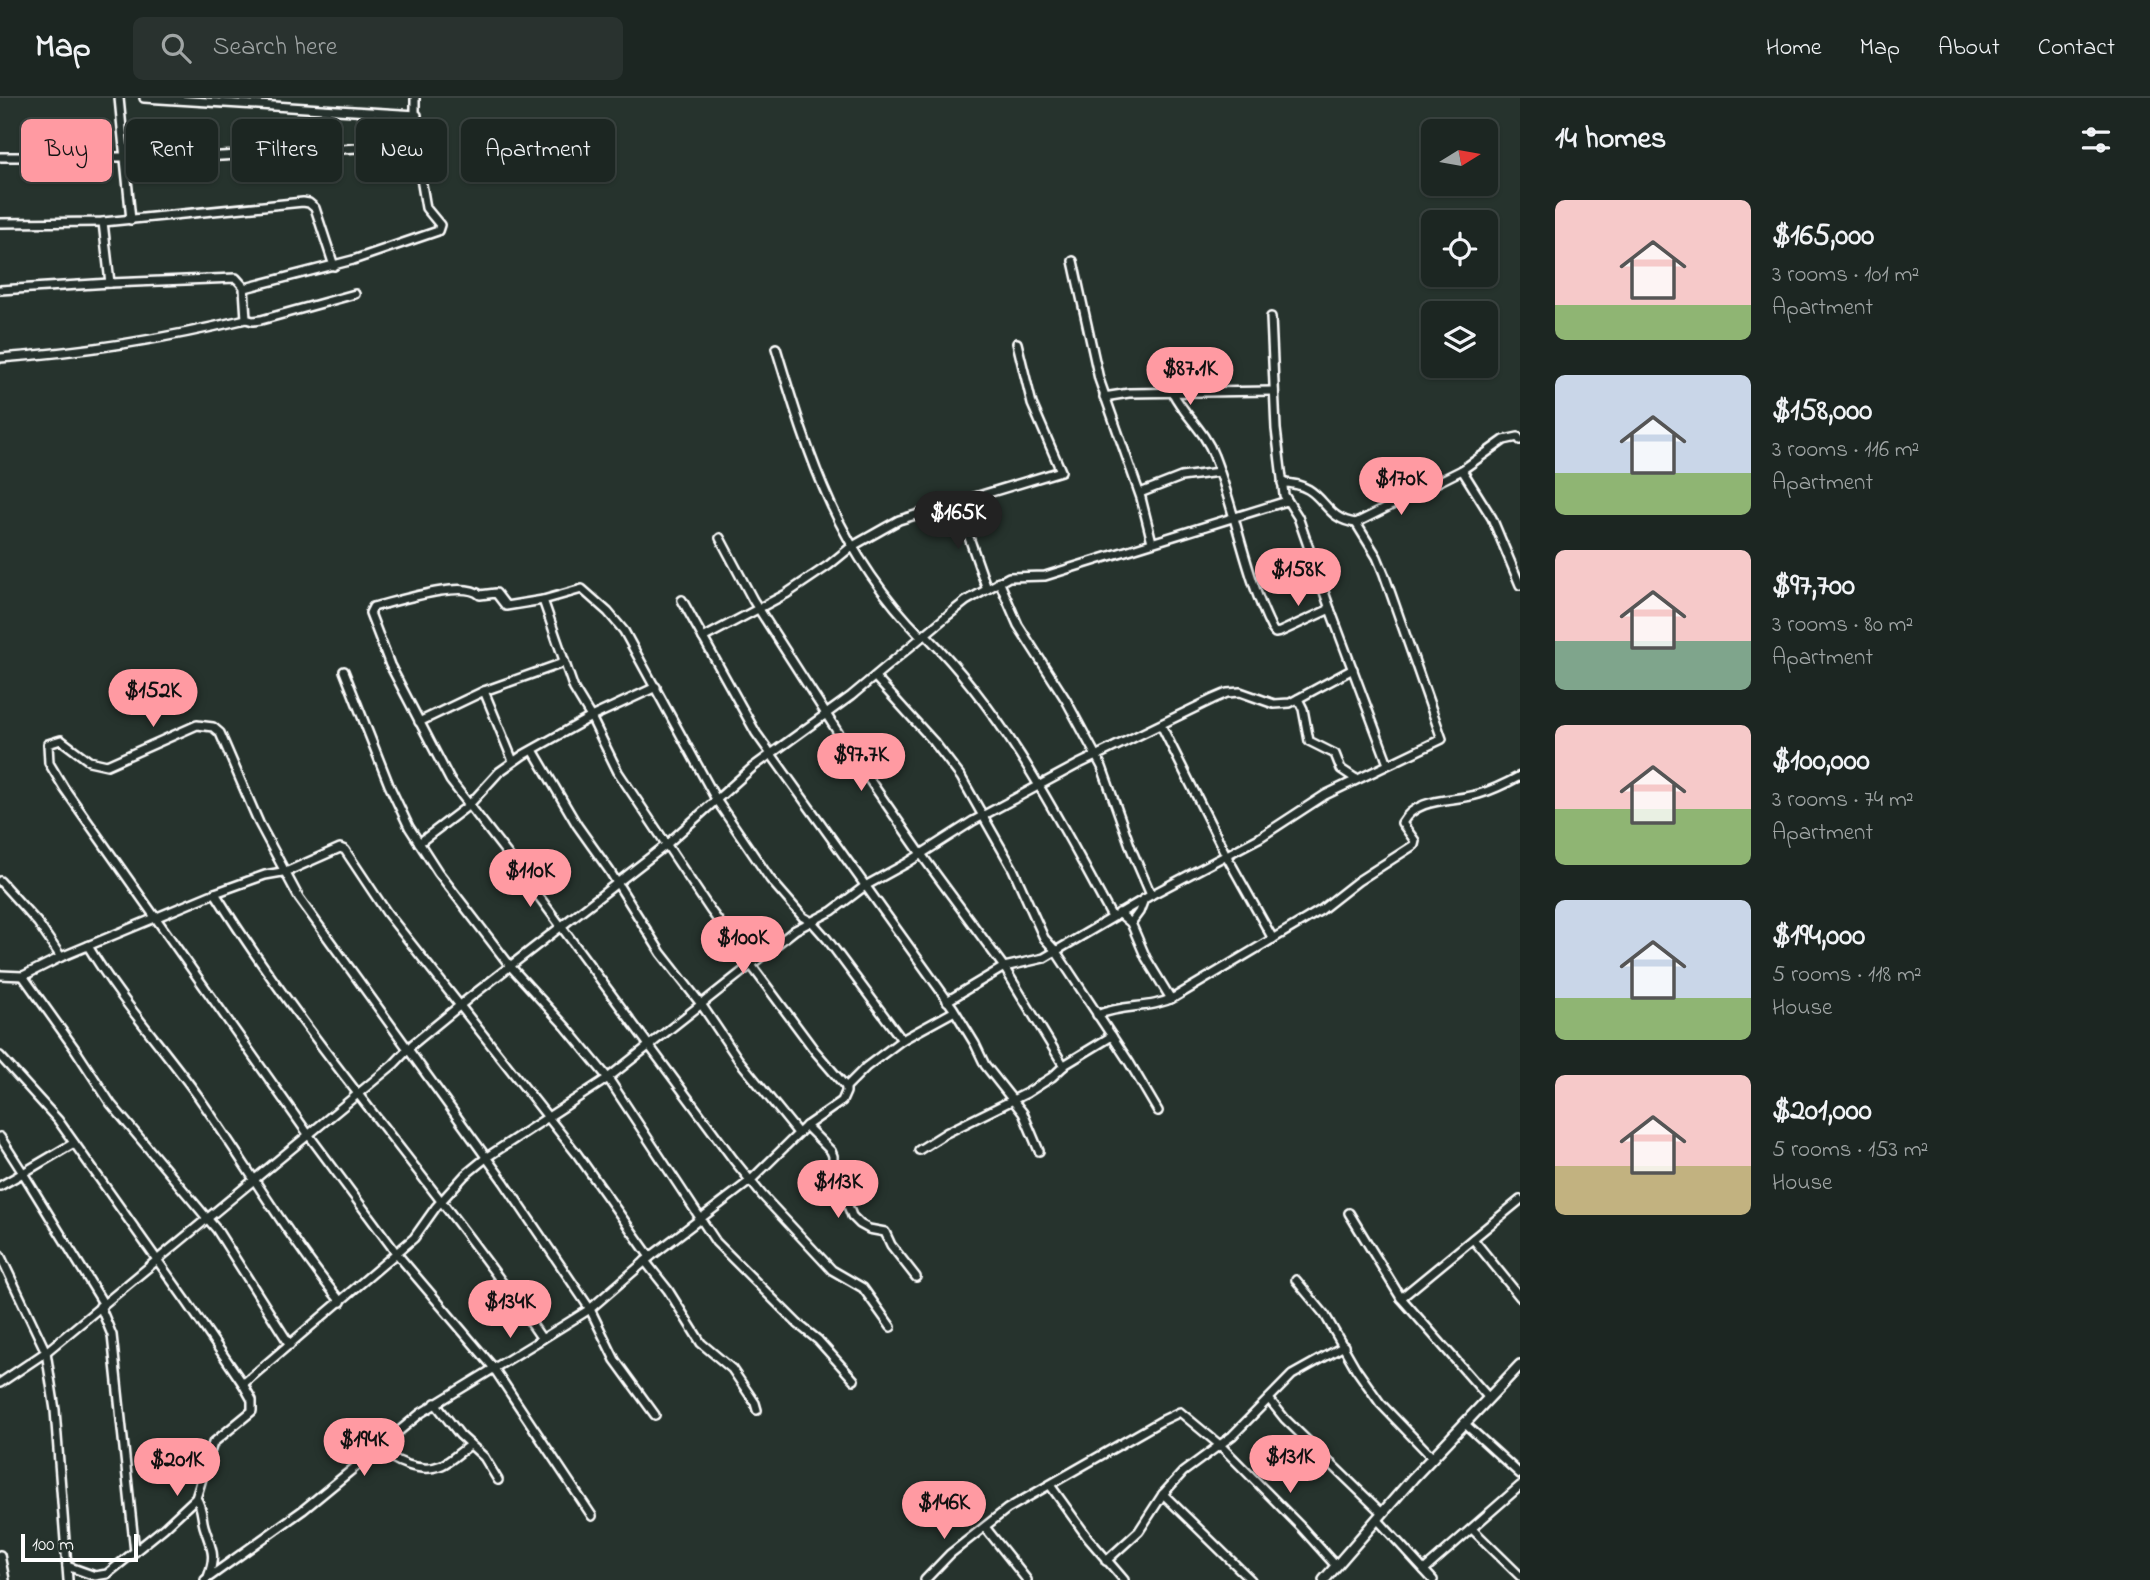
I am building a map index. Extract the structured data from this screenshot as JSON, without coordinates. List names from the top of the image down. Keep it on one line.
{"scale_bar":"100 m","north":"right","page":{"header":"Map","search":"Search here","nav":["Home","Map","About","Contact"],"heading":"14 homes","chip":["Buy","Rent","Filters","New","Apartment"],"list":[{"name":"$165,000","note":"3 rooms · 101 m² · Apartment"},{"name":"$158,000","note":"3 rooms · 116 m² · Apartment"},{"name":"$97,700","note":"3 rooms · 80 m² · Apartment"},{"name":"$100,000","note":"3 rooms · 74 m² · Apartment"},{"name":"$194,000","note":"5 rooms · 118 m² · House"},{"name":"$201,000","note":"5 rooms · 153 m² · House"}],"price":["$87.1K","$170K","$165K","$158K","$152K","$97.7K","$110K","$100K","$113K","$134K","$194K","$131K","$201K","$146K"],"scale":"100 m"}}
